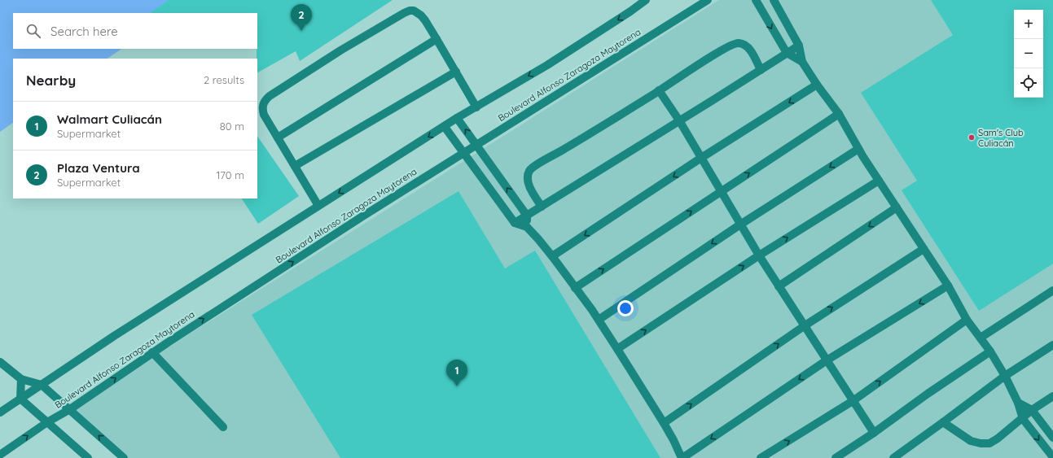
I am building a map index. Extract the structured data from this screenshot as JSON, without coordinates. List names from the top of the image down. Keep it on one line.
{"streets":{"street":["Boulevard Alfonso Zaragoza Maytorena"]},"places":["Sam's Club Culiacán"],"page":{"pins":["2","1"],"map_buttons":["+","−"],"search":"Search here","heading":["Nearby","2 results"],"list":[{"mark":"1","name":"Walmart Culiacán","note":"Supermarket","value":"80 m"},{"mark":"2","name":"Plaza Ventura","note":"Supermarket","value":"170 m"}]}}
